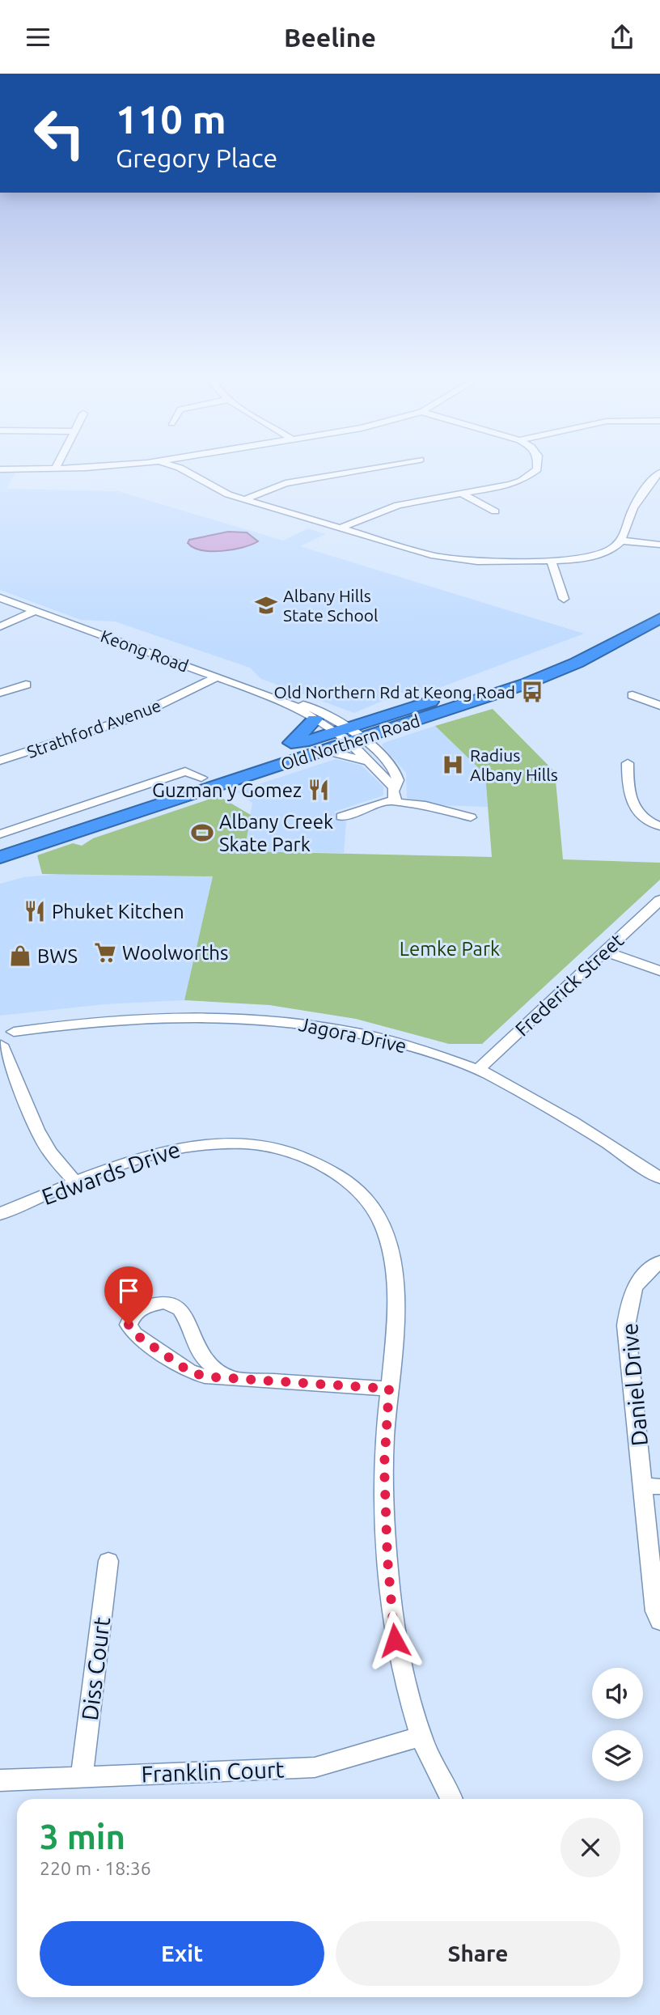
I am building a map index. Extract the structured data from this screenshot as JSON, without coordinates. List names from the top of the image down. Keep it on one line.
{"streets":{"highway":["Old Northern Road"],"street":["Keong Road","Strathford Avenue","Frederick Street","Jagora Drive","Edwards Drive","Daniel Drive","Diss Court","Franklin Court"]},"crossings":[["Keong Road","Strathford Avenue"],["Keong Road","Old Northern Road"],["Frederick Street","Jagora Drive"],["Edwards Drive","Franklin Court"],["Diss Court","Franklin Court"]],"parks":["Lemke Park"],"places":{"school or university":["Albany Hills State School"],"bus stop":["Old Northern Rd at Keong Road"],"hospital":["Radius Albany Hills"],"restaurant":["Guzman y Gomez","Phuket Kitchen"],"sports":["Albany Creek Skate Park"],"supermarket":["Woolworths"],"shop":["BWS"]},"page":{"header":"Beeline","turn":["110 m","Gregory Place"],"heading":["3 min","220 m · 18:36"],"buttons":["Exit","Share"]}}
